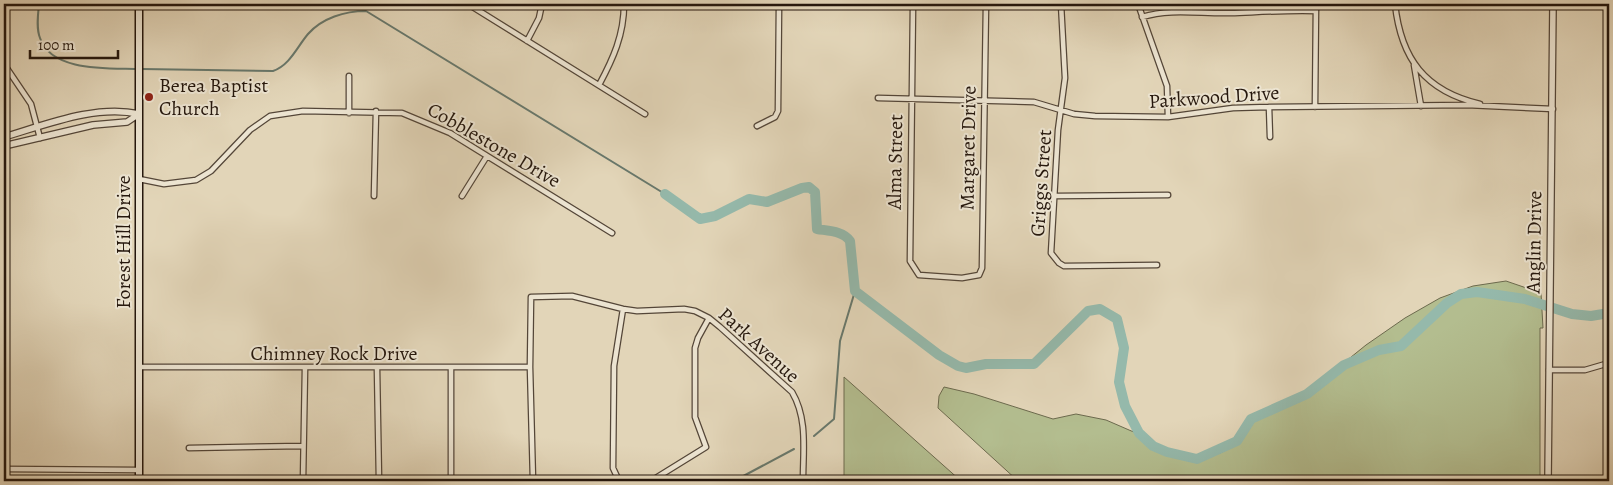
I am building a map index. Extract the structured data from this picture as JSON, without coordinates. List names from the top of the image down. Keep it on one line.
{"streets":{"main road":["Forest Hill Drive"],"street":["Parkwood Drive","Cobblestone Drive","Margaret Drive","Alma Street","Griggs Street","Anglin Drive","Park Avenue","Chimney Rock Drive"]},"crossings":[["Parkwood Drive","Margaret Drive"],["Parkwood Drive","Alma Street"],["Parkwood Drive","Griggs Street"],["Parkwood Drive","Anglin Drive"],["Cobblestone Drive","Forest Hill Drive"],["Margaret Drive","Alma Street"],["Forest Hill Drive","Chimney Rock Drive"],["Park Avenue","Chimney Rock Drive"]],"places":["Berea Baptist Church"],"scale_bar":"100 m"}
